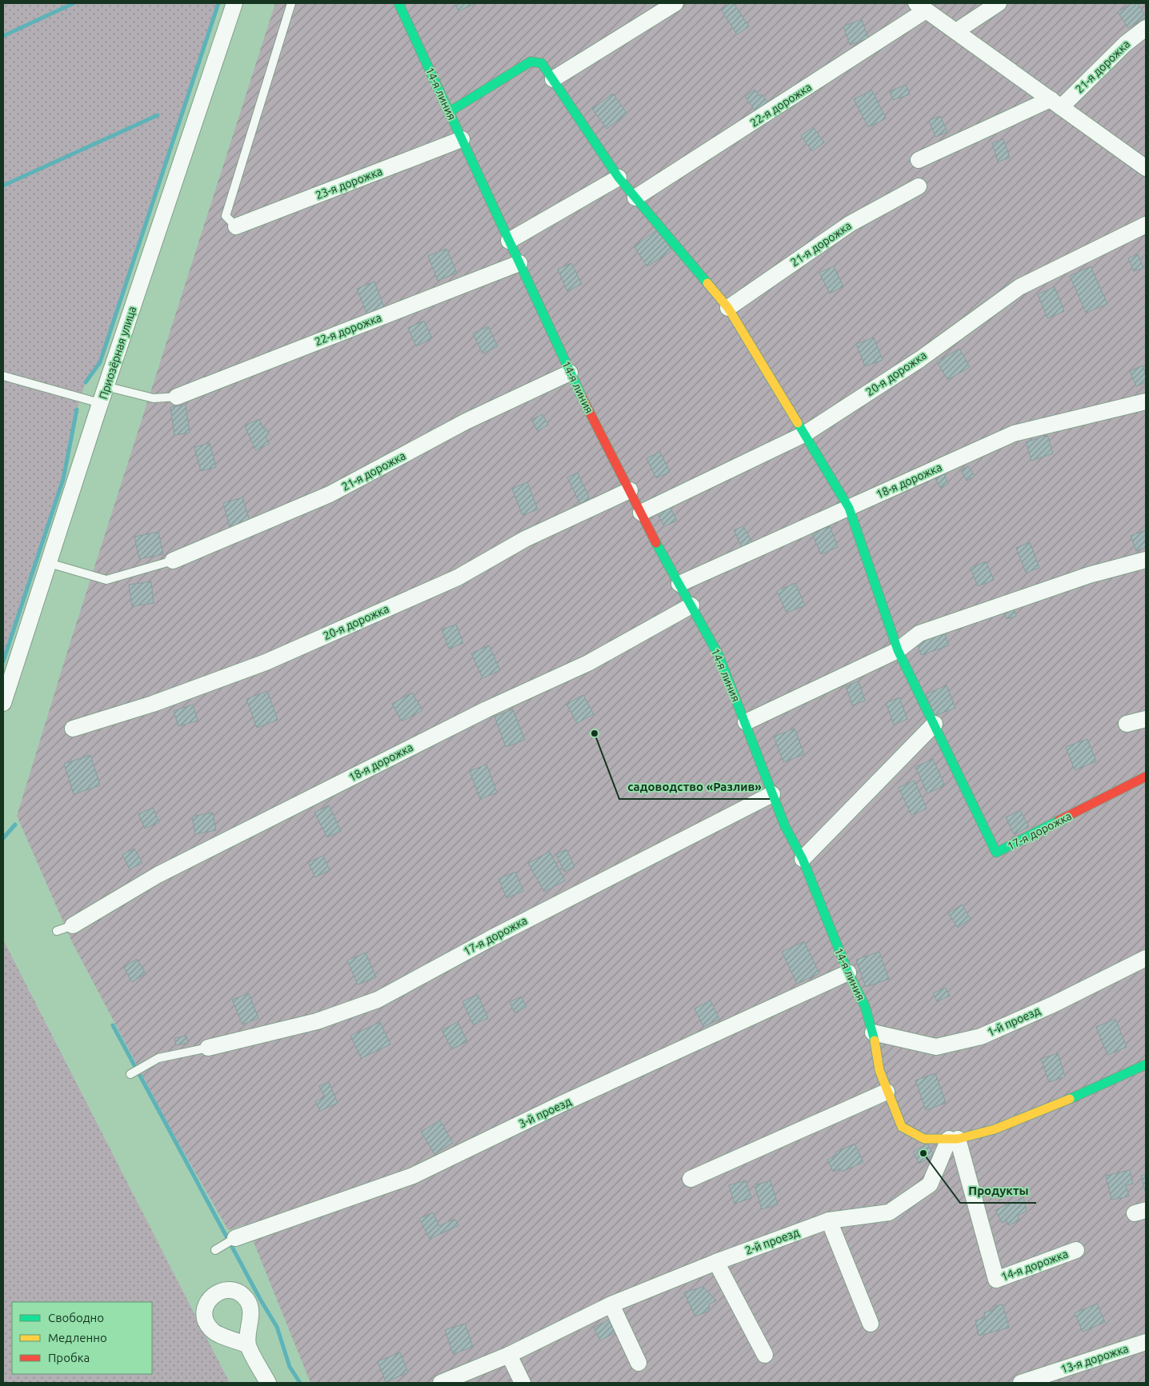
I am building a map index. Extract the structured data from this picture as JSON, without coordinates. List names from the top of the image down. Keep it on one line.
{"streets":{"street":["21-я дорожка","14-я линия","22-я дорожка","23-я дорожка","Приозёрная улица","20-я дорожка","18-я дорожка","17-я дорожка","1-й проезд","3-й проезд","2-й проезд","14-я дорожка","13-я дорожка"]},"crossings":[["21-я дорожка","14-я линия"],["21-я дорожка","17-я дорожка"],["14-я линия","22-я дорожка"],["14-я линия","23-я дорожка"],["14-я линия","20-я дорожка"],["14-я линия","18-я дорожка"],["14-я линия","17-я дорожка"],["14-я линия","1-й проезд"],["14-я линия","3-й проезд"],["14-я линия","2-й проезд"],["14-я линия","14-я дорожка"],["22-я дорожка","17-я дорожка"],["20-я дорожка","17-я дорожка"],["18-я дорожка","17-я дорожка"],["2-й проезд","14-я дорожка"]],"places":["садоводство «Разлив»","Продукты"],"legend":["Свободно","Медленно","Пробка"]}
